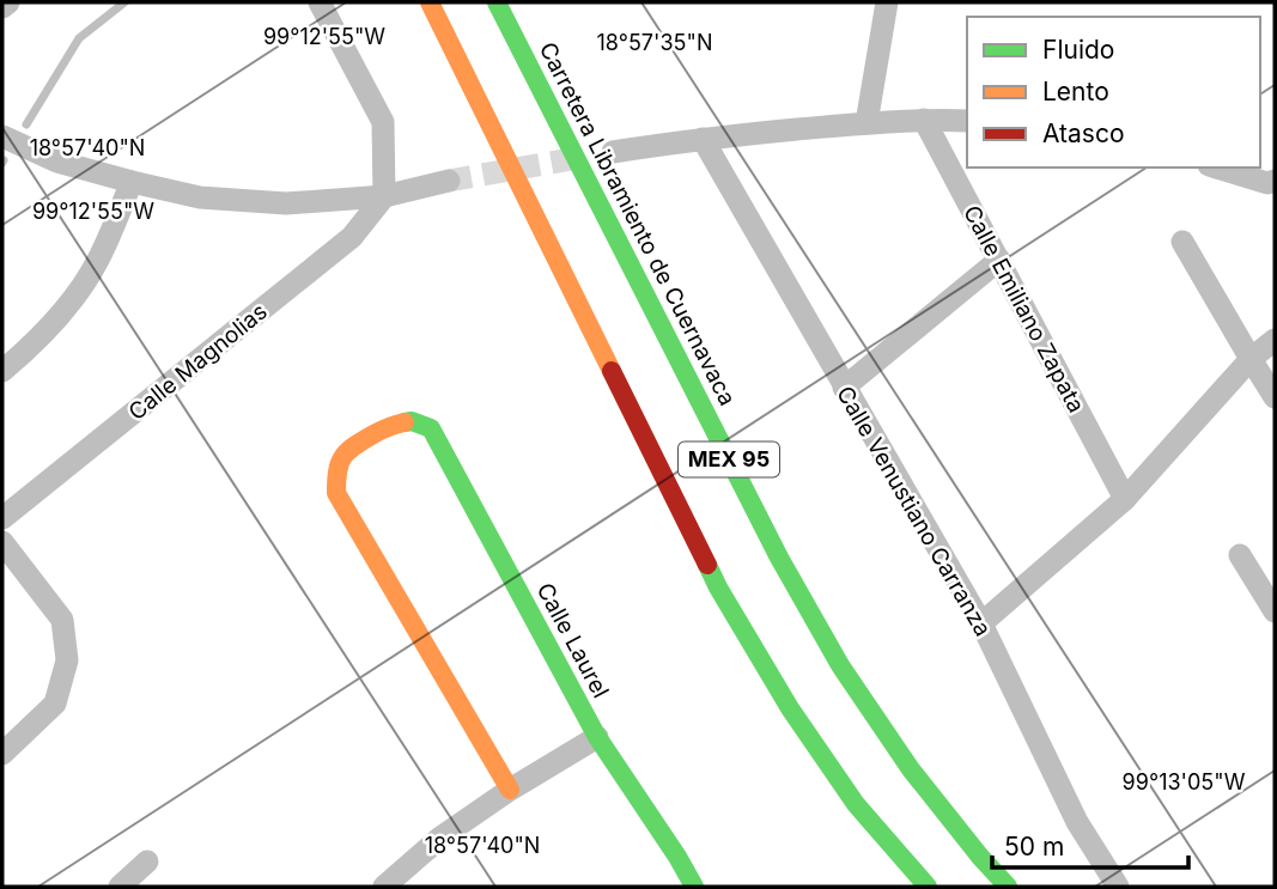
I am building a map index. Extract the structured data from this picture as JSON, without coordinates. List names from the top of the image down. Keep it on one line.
{"streets":{"main road":["Carretera Libramiento de Cuernavaca","MEX 95","Calle Laurel"],"street":["Calle Emiliano Zapata","Calle Magnolias","Calle Venustiano Carranza"]},"legend":["Fluido","Lento","Atasco"],"scale_bar":"50 m","coordinates":["99°12'55\"W","18°57'35\"N","18°57'40\"N","99°13'05\"W"]}
